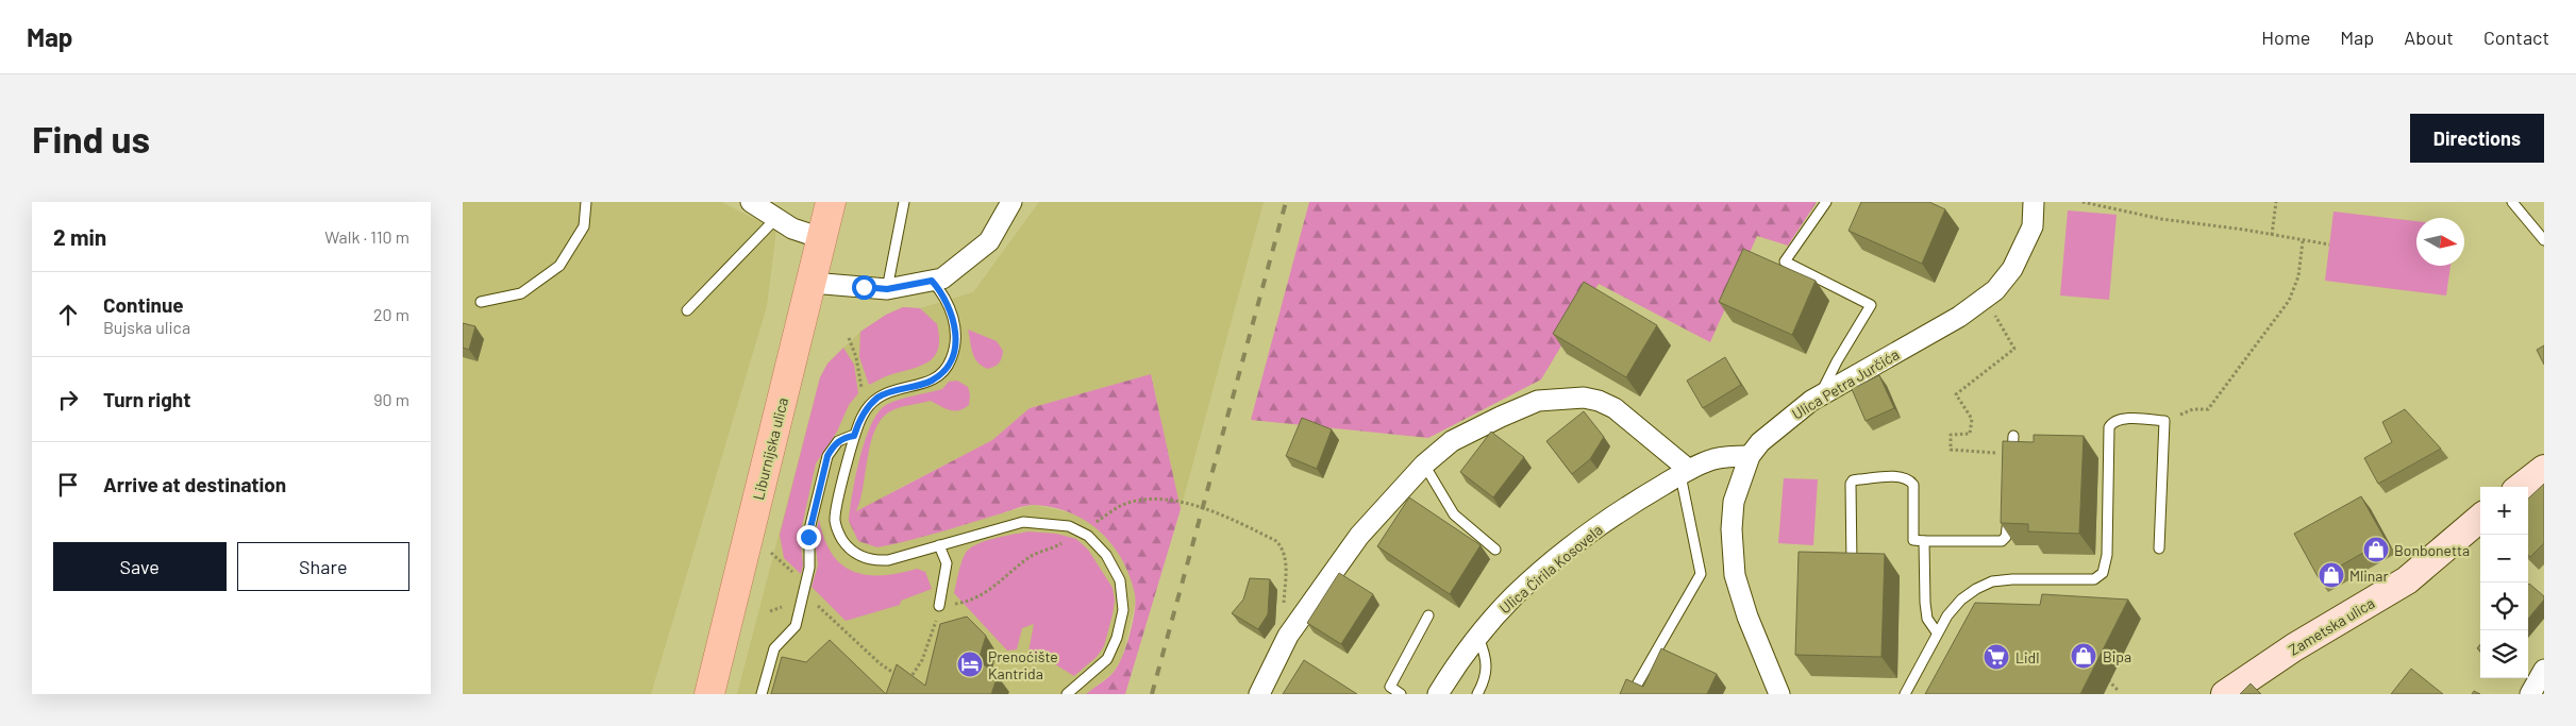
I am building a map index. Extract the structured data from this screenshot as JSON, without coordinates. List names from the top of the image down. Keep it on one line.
{"streets":{"main road":["Liburnijska ulica","Zametska ulica"],"street":["Ulica Petra Jurčića","Ulica Ćirila Kosovela"]},"crossings":[["Ulica Petra Jurčića","Ulica Ćirila Kosovela"]],"places":{"shop":["Bonbonetta","Mlinar","Bipa"],"supermarket":["Lidl"],"hotel":["Prenoćište Kantrida"]},"north":"right","page":{"header":"Map","nav":["Home","Map","About","Contact"],"buttons":["Directions",["Save","Share"]],"title":"Find us","heading":["2 min","Walk · 110 m"],"list":[["Continue","Bujska ulica","20 m"],["Turn right","90 m"],"Arrive at destination"],"map_buttons":["+","−"]}}
